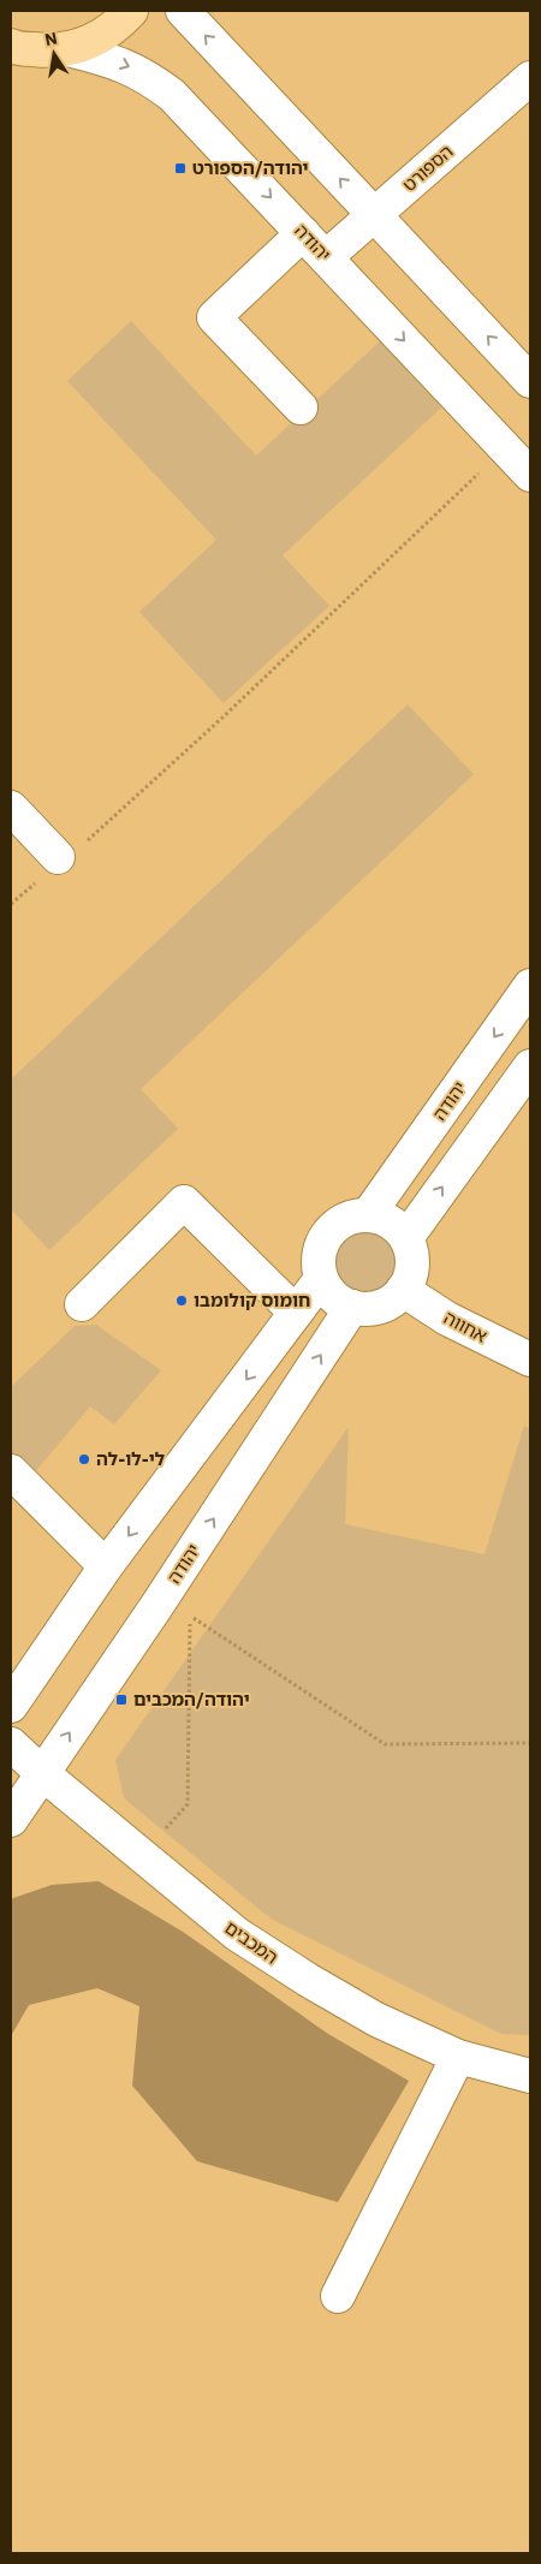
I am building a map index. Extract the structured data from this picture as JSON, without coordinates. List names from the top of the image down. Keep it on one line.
{"streets":{"street":["הספורט","יהודה","אחווה","המכבים"]},"crossings":[["הספורט","יהודה"],["יהודה","אחווה"],["יהודה","המכבים"]],"places":{"transit":["יהודה/הספורט","יהודה/המכבים"],"other":["חומוס קולומבו","לי-לו-לה"]},"north":"top"}
